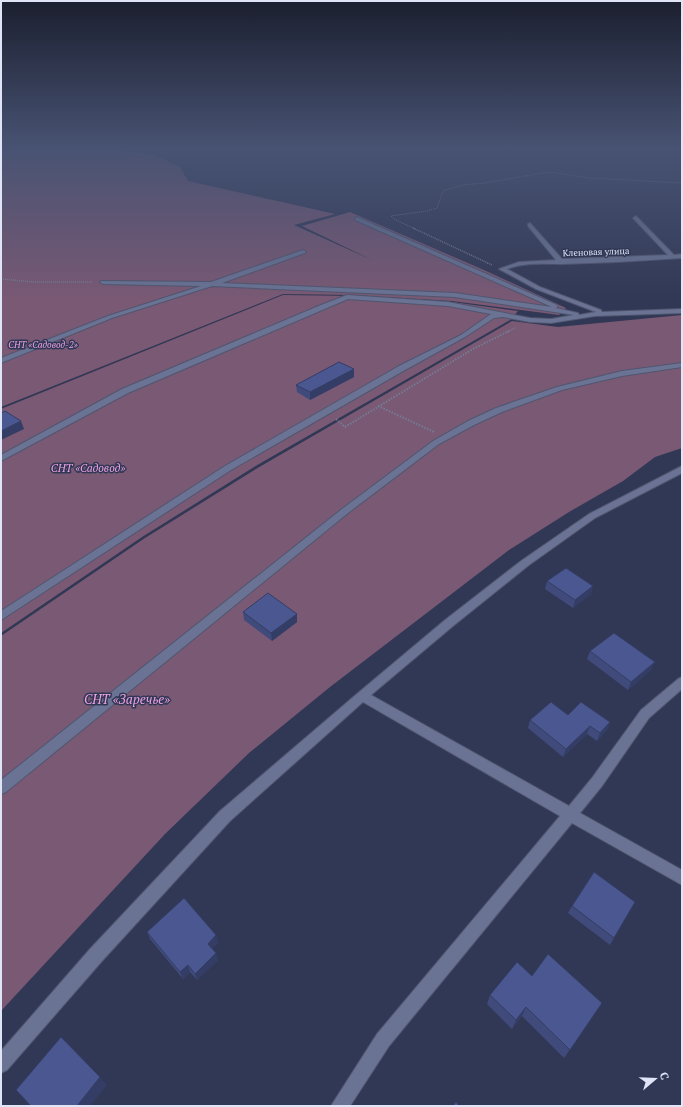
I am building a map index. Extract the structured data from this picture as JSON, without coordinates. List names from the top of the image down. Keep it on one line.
{"streets":{"street":["Кленовая улица"]},"parks":["СНТ «Садовод-2»","СНТ «Садовод»","СНТ «Заречье»"],"north":"right"}
